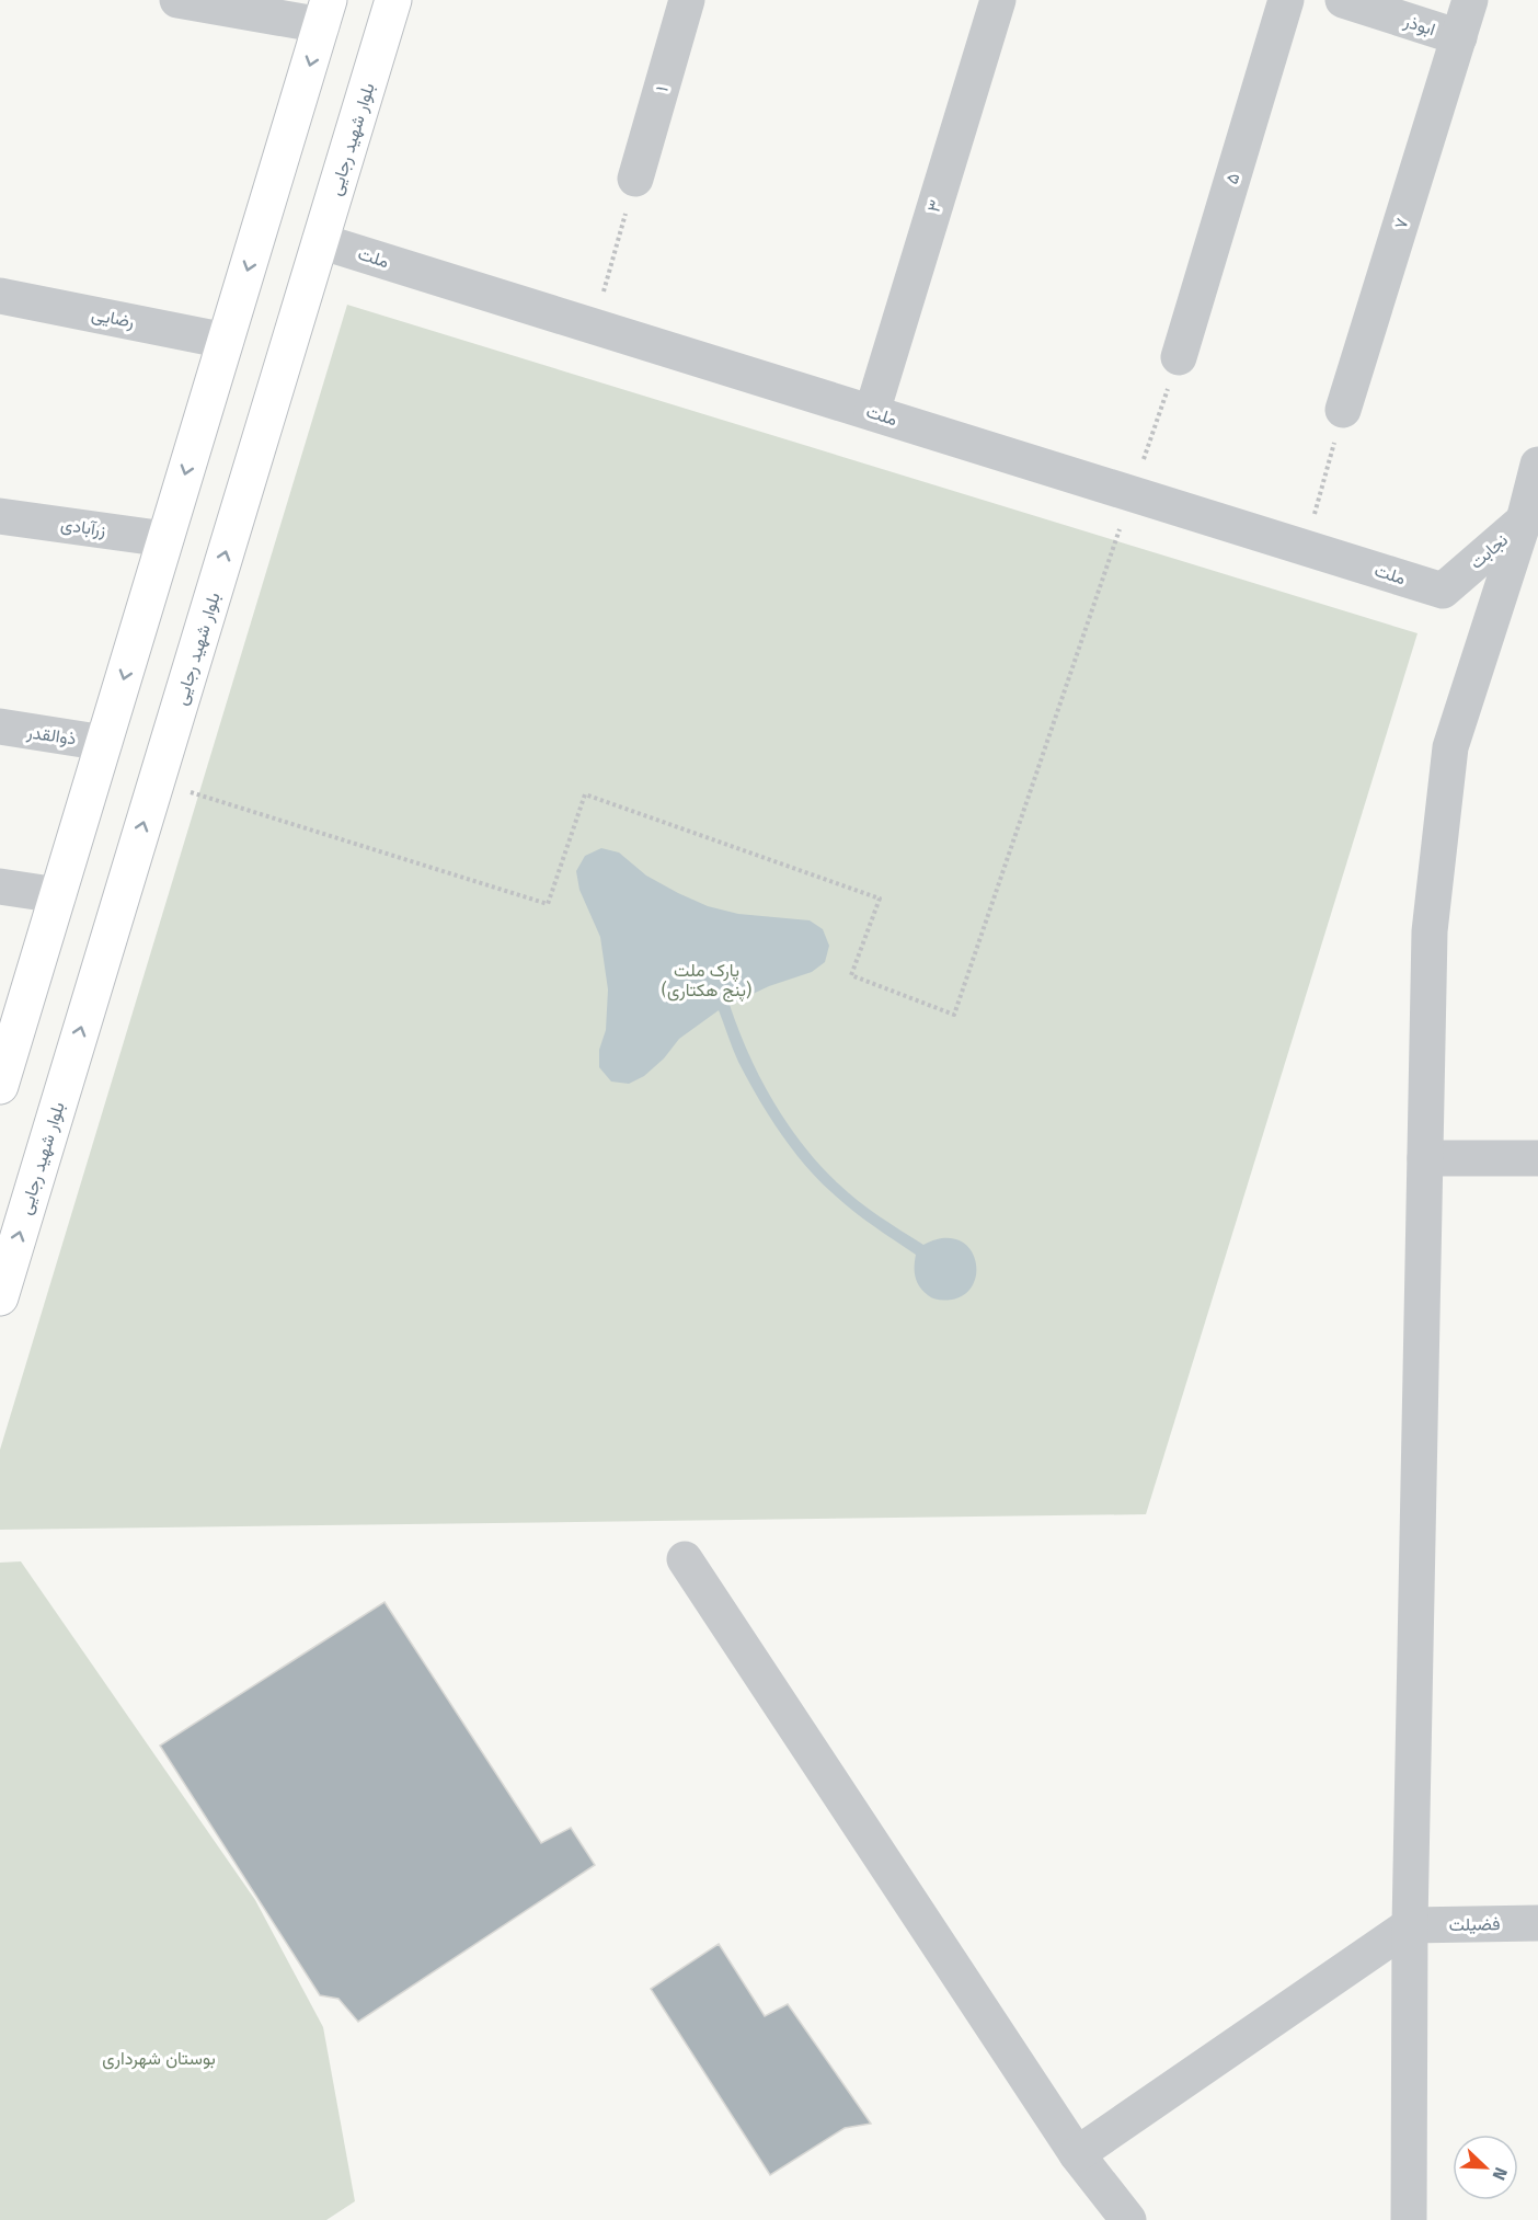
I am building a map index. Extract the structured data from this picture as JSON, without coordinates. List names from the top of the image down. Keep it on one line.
{"streets":{"main road":["بلوار شهید رجایی"],"street":["ابوذر","۱","۵","۳","۷","ملت","رضایی","زرآبادی","نجابت","ذوالقدر","فضیلت"]},"crossings":[["ابوذر","۷"],["بلوار شهید رجایی","ملت"],["۳","ملت"],["ملت","نجابت"]],"parks":["پارک ملت (پنج هکتاری)","بوستان شهرداری"],"north":"bottom right"}
